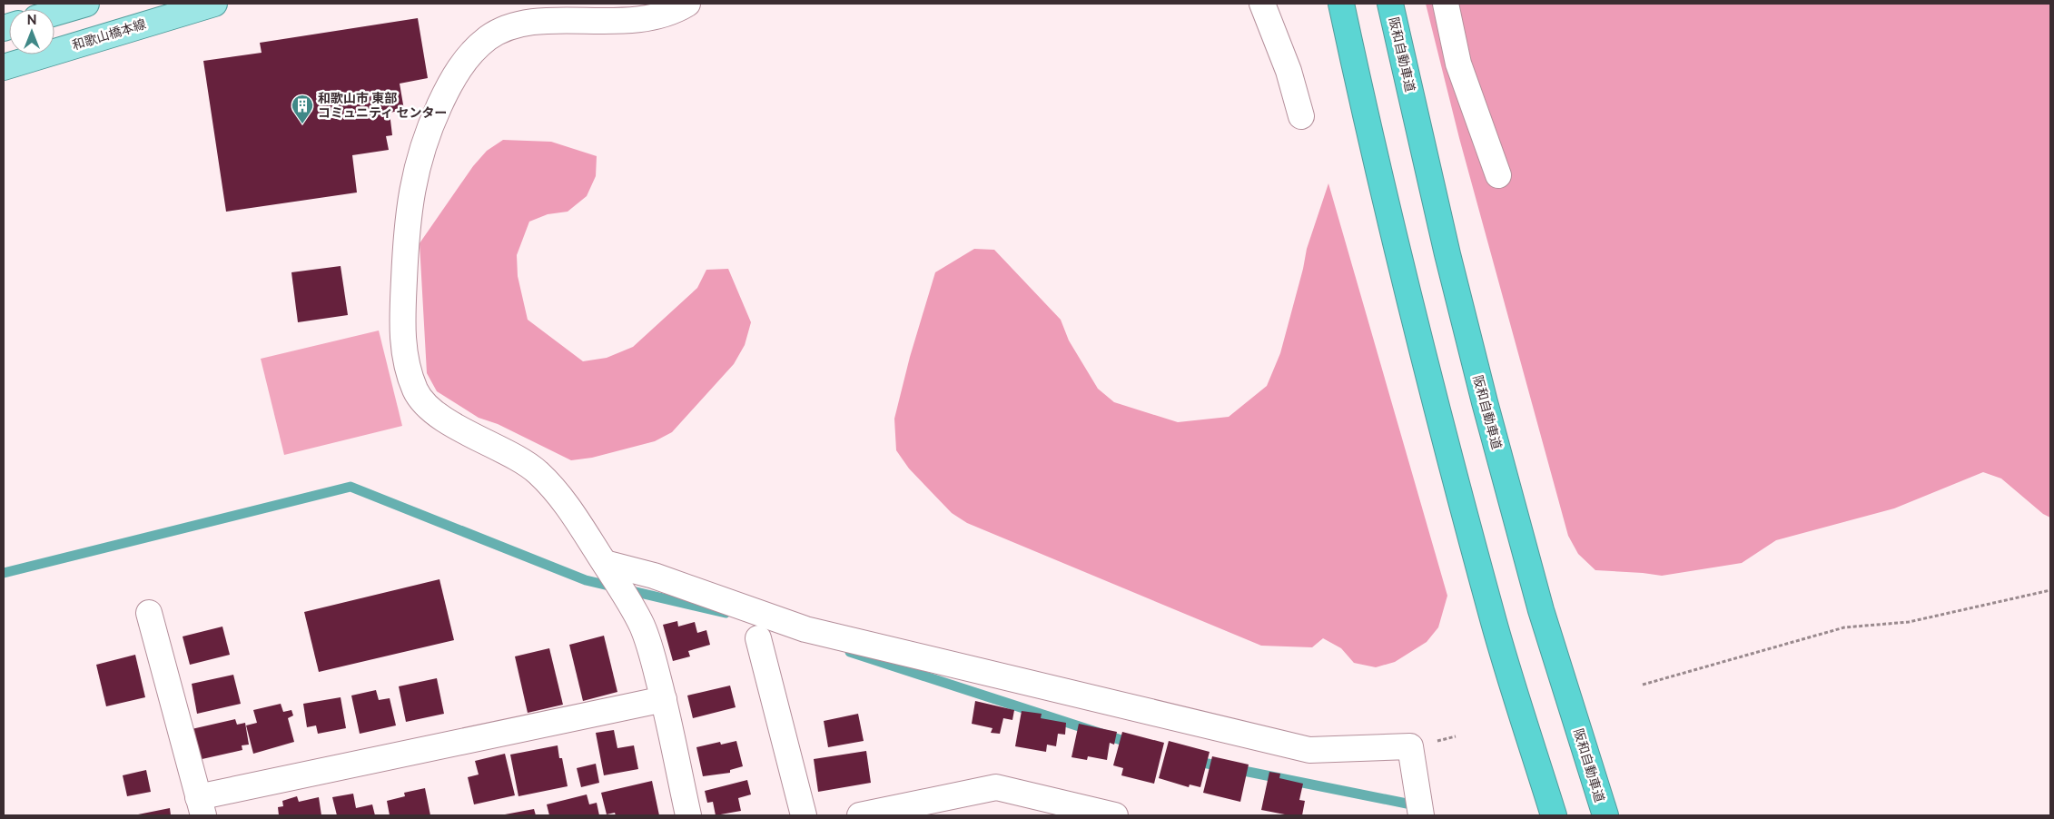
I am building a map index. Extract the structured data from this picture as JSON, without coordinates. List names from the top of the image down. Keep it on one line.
{"streets":{"highway":["阪和自動車道"],"main road":["和歌山橋本線"]},"places":{"building":["和歌山市 東部 コミュニティ センター"]},"north":"top"}
